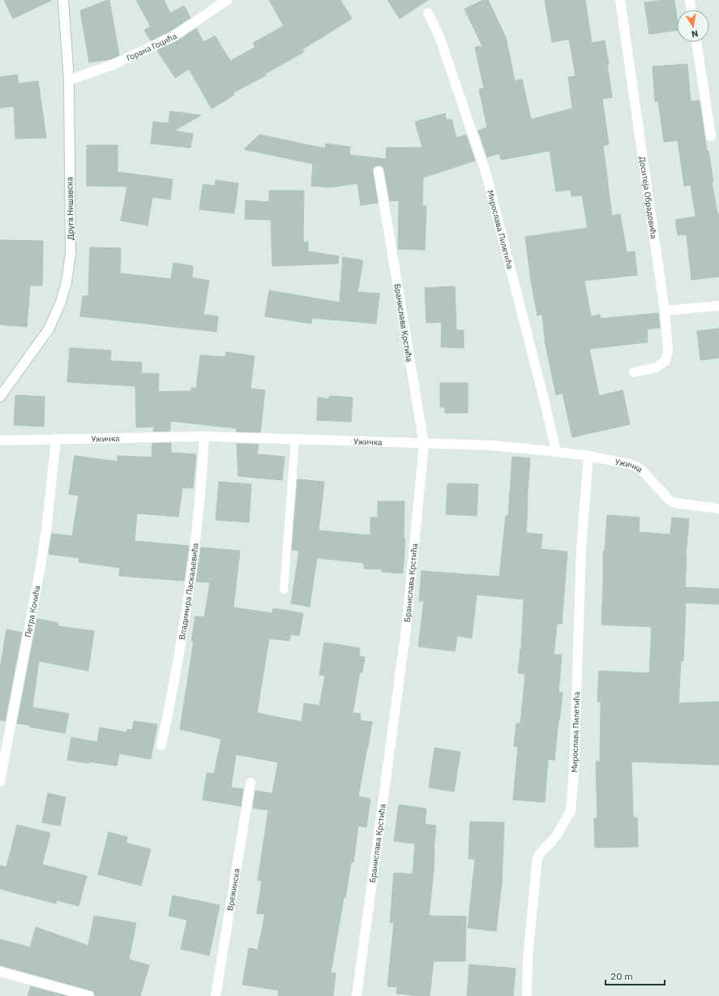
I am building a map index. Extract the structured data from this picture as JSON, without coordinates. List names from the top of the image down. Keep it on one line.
{"streets":{"street":["Горана Гоцића","Доситеја Обрадовића","Друга Нишавска","Мирослава Пилетића","Бранислава Крстића","Ужичка","Владимира Паскаљевића","Петра Кочића","Врежинска"]},"crossings":[["Горана Гоцића","Друга Нишавска"],["Мирослава Пилетића","Ужичка"],["Бранислава Крстића","Ужичка"],["Ужичка","Владимира Паскаљевића"],["Ужичка","Петра Кочића"]],"scale_bar":"20 m","north":"bottom"}
